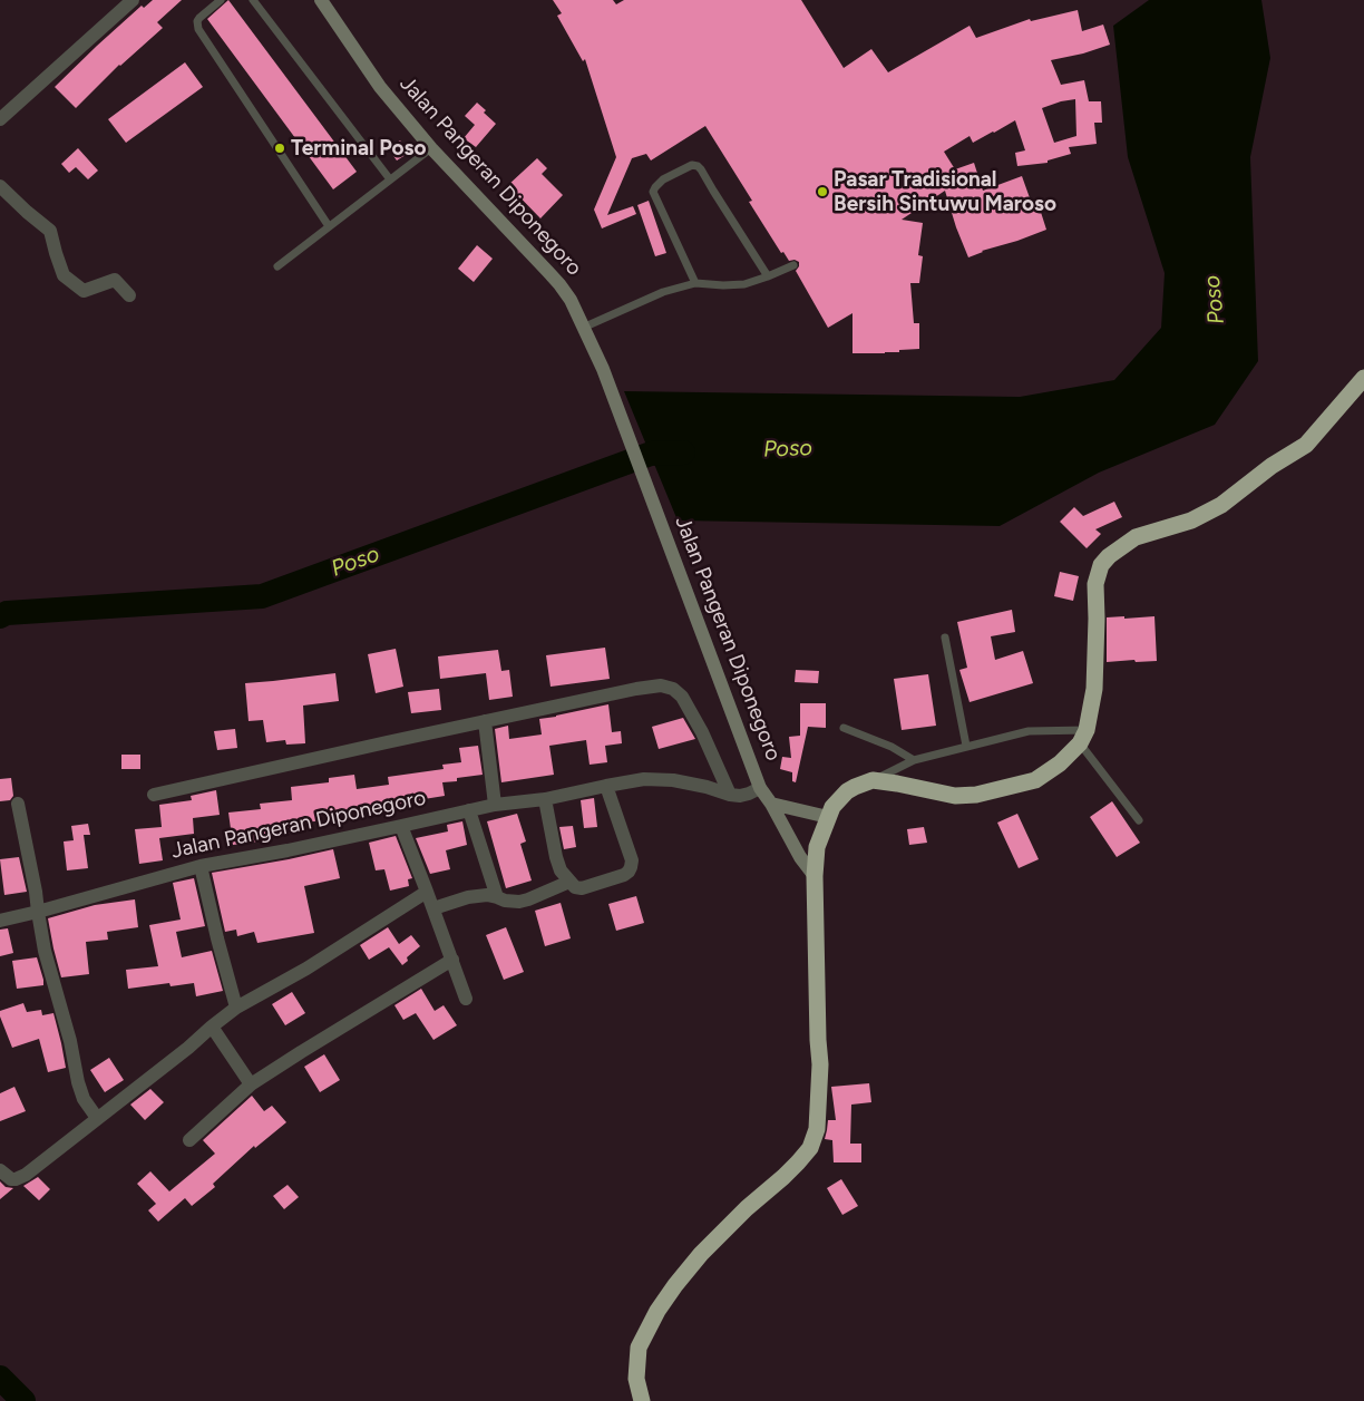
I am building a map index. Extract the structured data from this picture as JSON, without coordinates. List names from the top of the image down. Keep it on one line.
{"streets":{"street":["Jalan Pangeran Diponegoro"]},"water":["Poso"],"places":["Terminal Poso","Pasar Tradisional Bersih Sintuwu Maroso"]}
